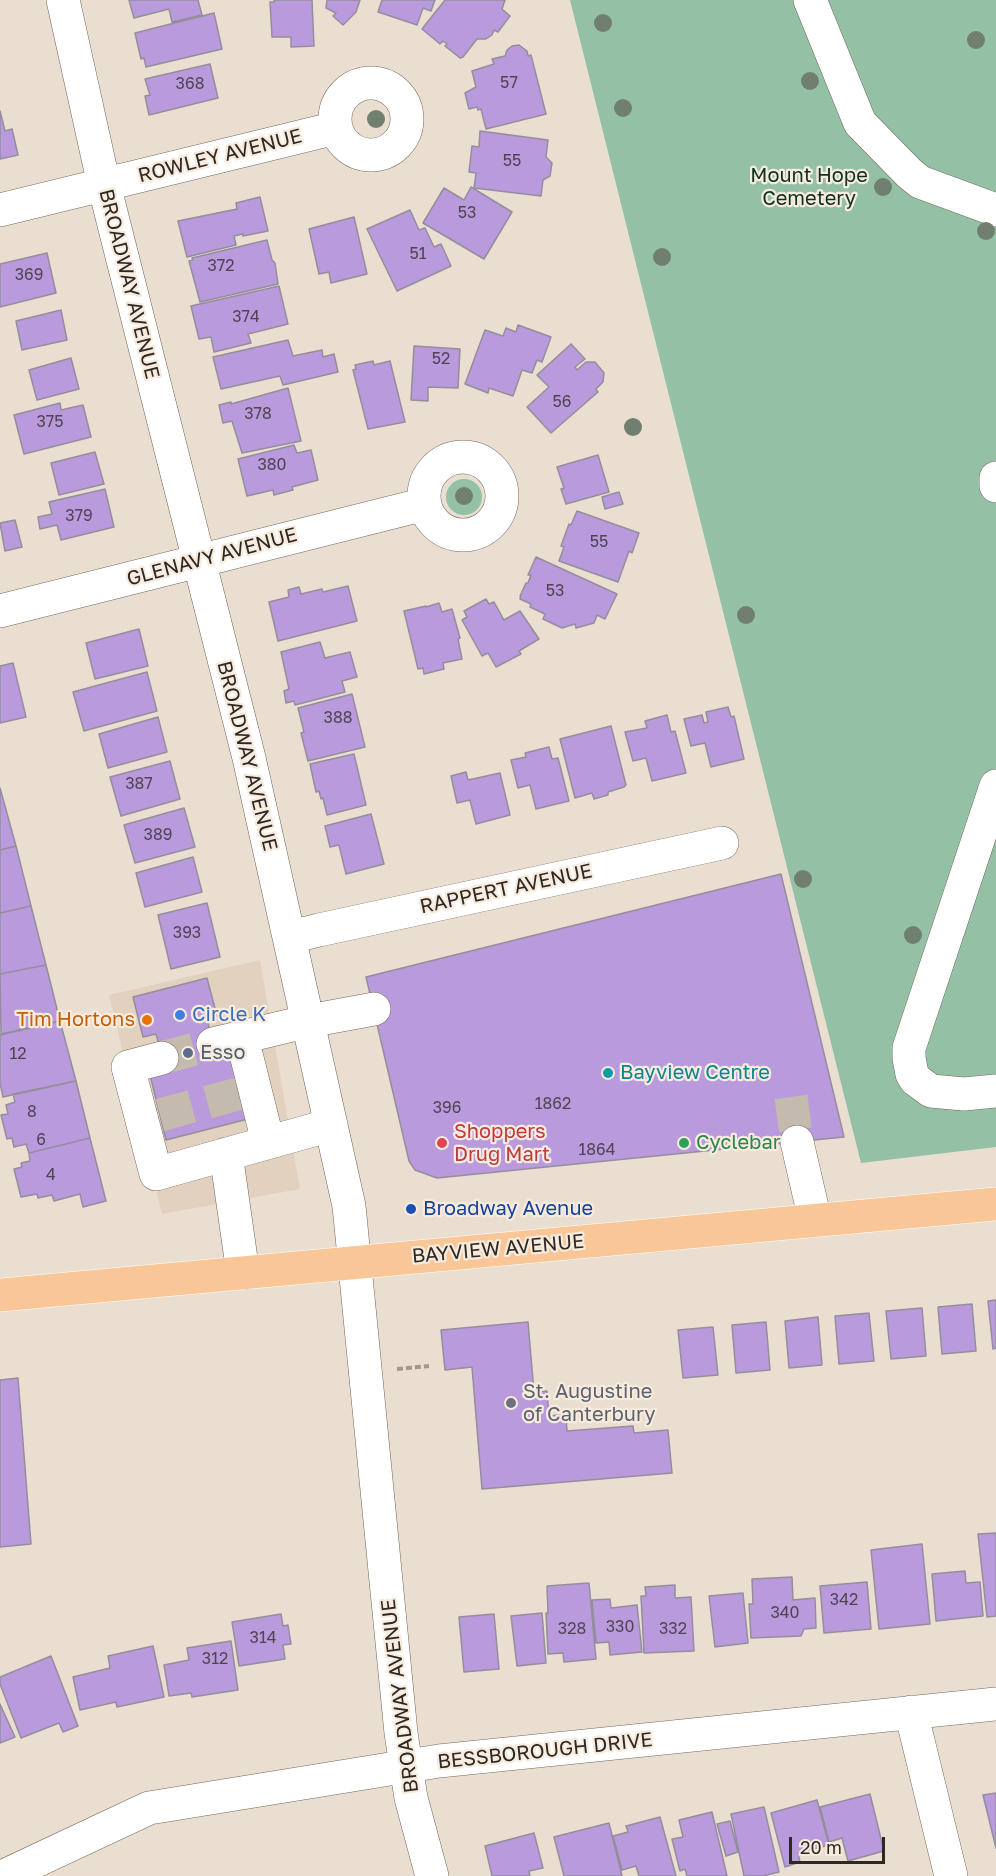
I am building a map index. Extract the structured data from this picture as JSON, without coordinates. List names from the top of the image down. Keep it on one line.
{"streets":{"main road":["BAYVIEW AVENUE"],"street":["ROWLEY AVENUE","BROADWAY AVENUE","GLENAVY AVENUE","RAPPERT AVENUE","BESSBOROUGH DRIVE"]},"crossings":[["ROWLEY AVENUE","BROADWAY AVENUE"],["BROADWAY AVENUE","GLENAVY AVENUE"],["BROADWAY AVENUE","RAPPERT AVENUE"],["BROADWAY AVENUE","BAYVIEW AVENUE"],["BROADWAY AVENUE","BESSBOROUGH DRIVE"]],"parks":["Mount Hope Cemetery"],"places":["Circle K","Tim Hortons","Esso","Bayview Centre","Shoppers Drug Mart","Cyclebar","Broadway Avenue","St. Augustine of Canterbury"],"house_numbers":["57","368","55","53","51","372","369","374","52","56","378","375","380","379","55","53","388","387","389","393","12","1862","396","8","6","1864","4","342","340","330","328","332","314","312"],"scale_bar":"20 m"}
